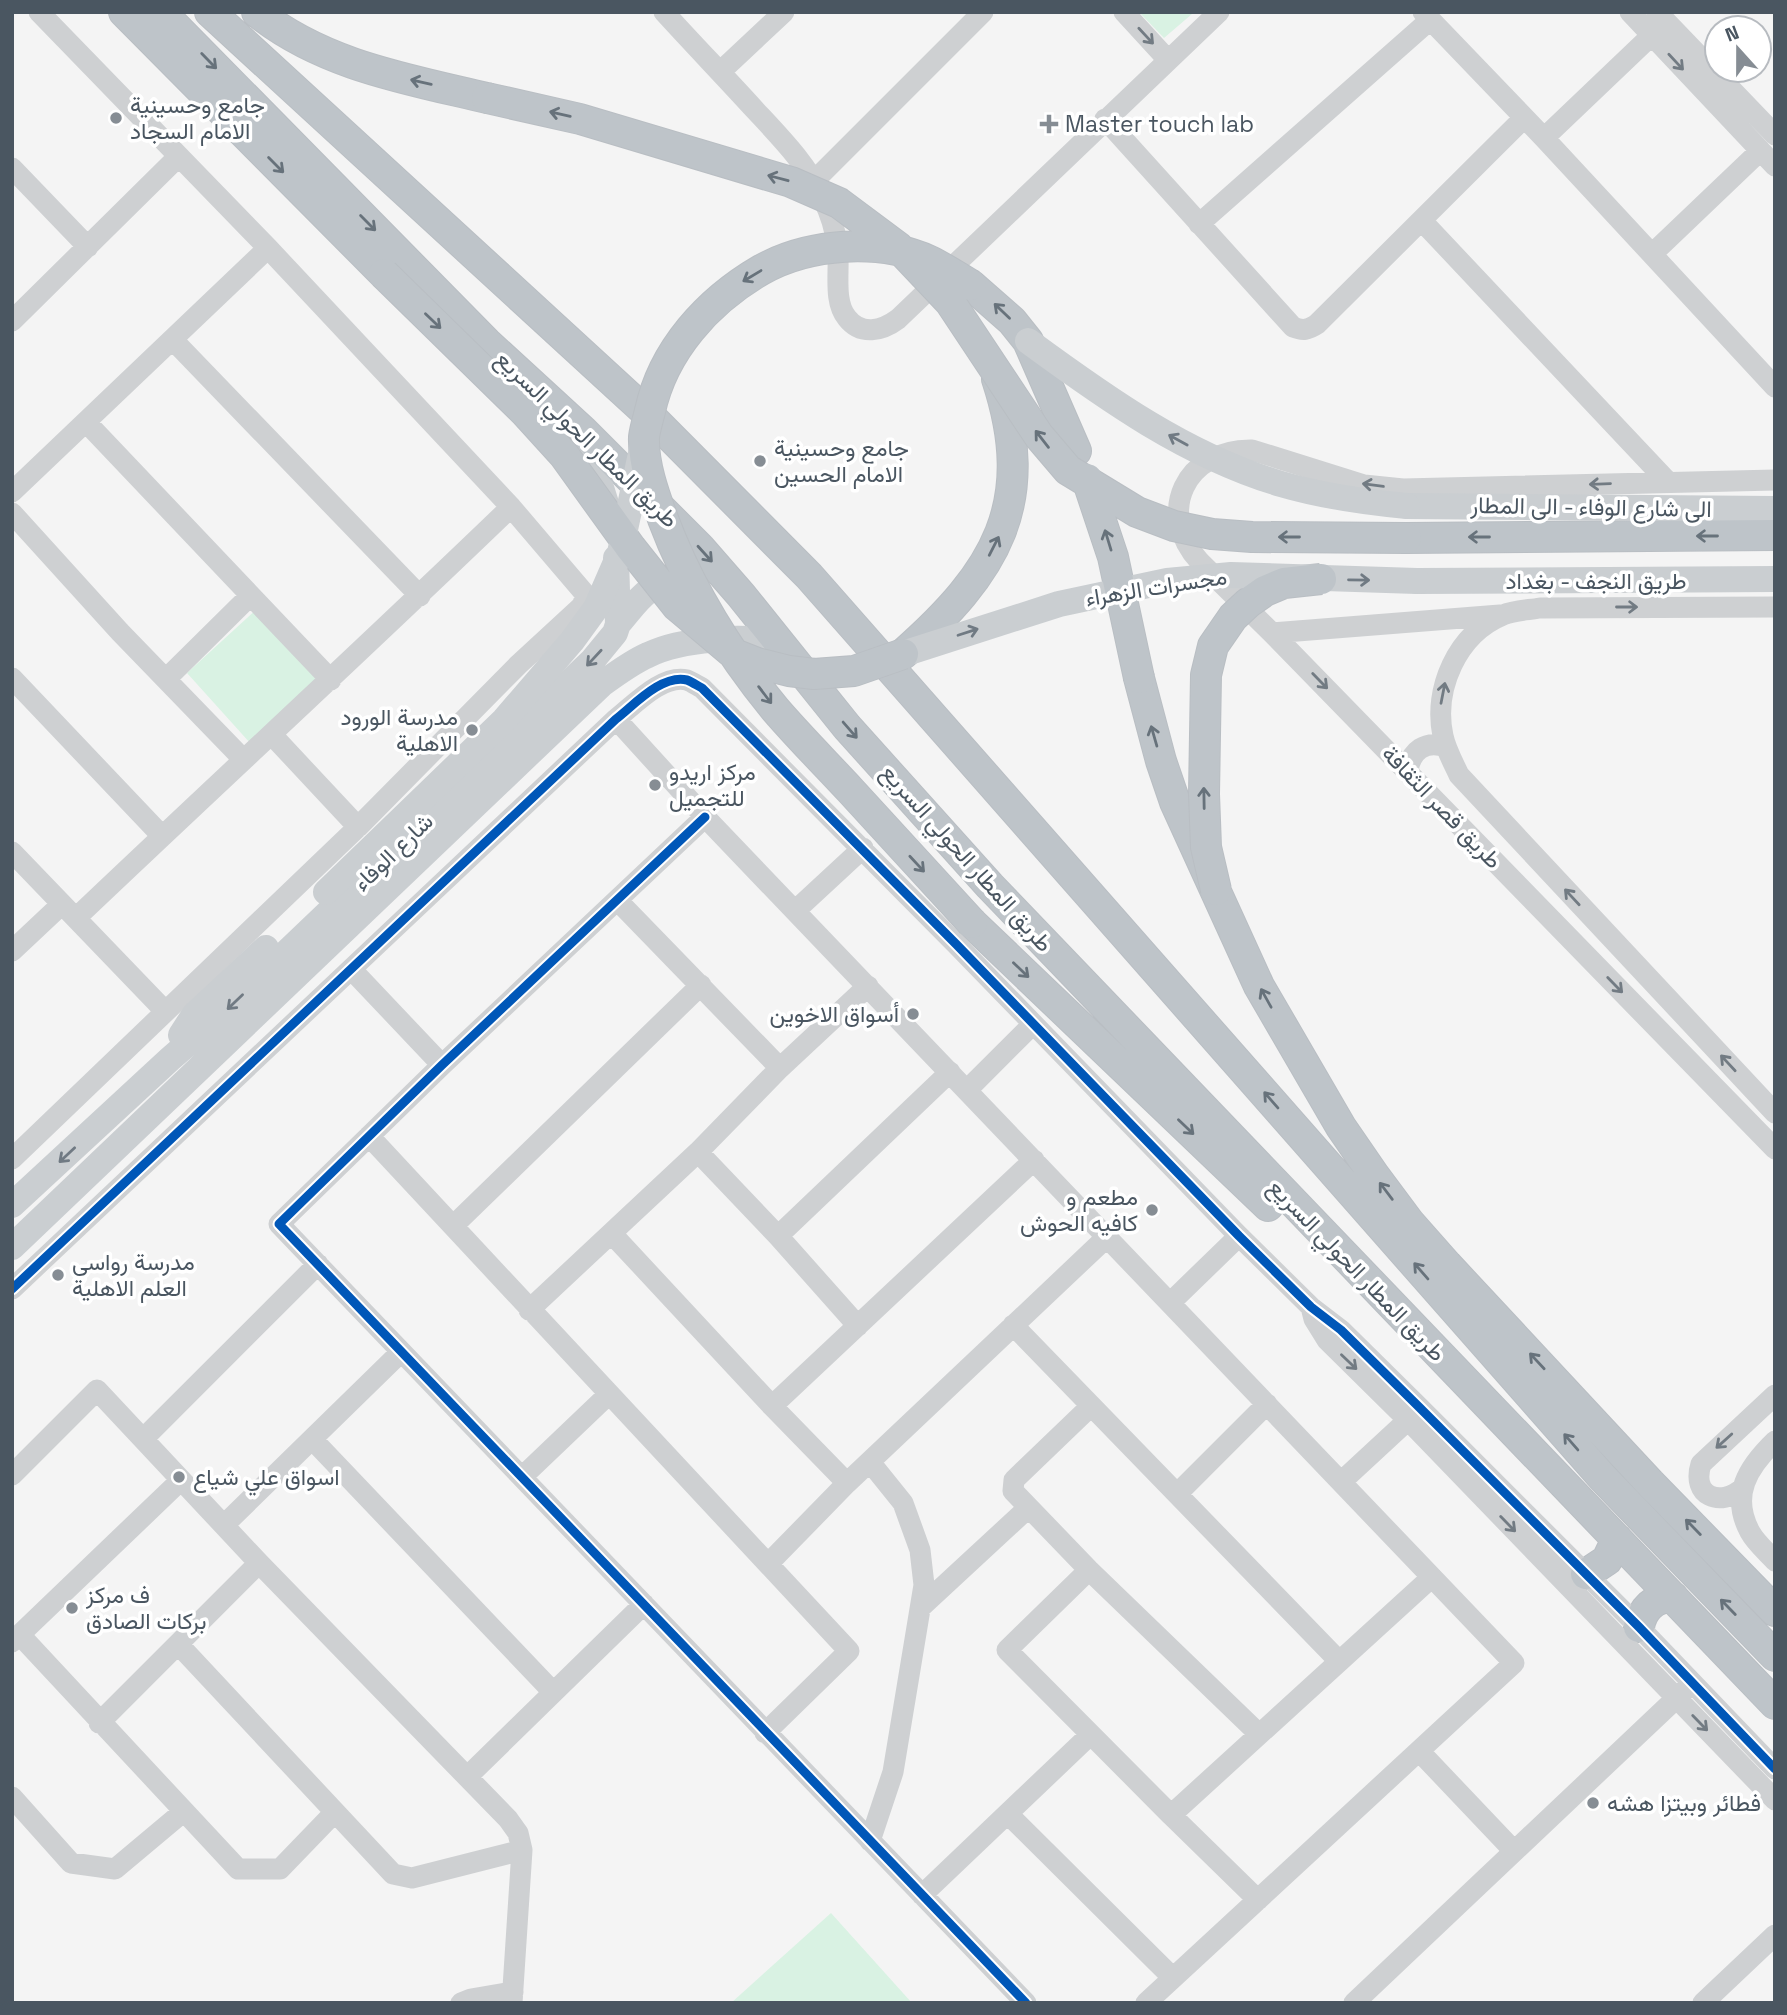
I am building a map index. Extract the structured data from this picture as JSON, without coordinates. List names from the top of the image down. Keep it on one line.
{"streets":{"highway":["طريق المطار الحولي السريع"],"main road":["الى شارع الوفاء - الى المطار","طريق النجف - بغداد","مجسرات الزهراء","شارع الوفاء"],"street":["طريق قصر الثقافة"]},"crossings":[["طريق المطار الحولي السريع","شارع الوفاء"],["طريق النجف - بغداد","مجسرات الزهراء"]],"one_way":["الى شارع الوفاء - الى المطار","مجسرات الزهراء"],"places":{"other":["جامع وحسينية الامام السجاد","جامع وحسينية الامام الحسين","مدرسة الورود الاهلية","مركز اريدو للتجميل","أسواق الاخوين","مطعم و كافيه الحوش","مدرسة رواسي العلم الاهلية","اسواق علي شياع","ف مركز بركات الصادق","فطائر وبيتزا هشه"],"health":["Master touch lab"]},"north":"top"}
